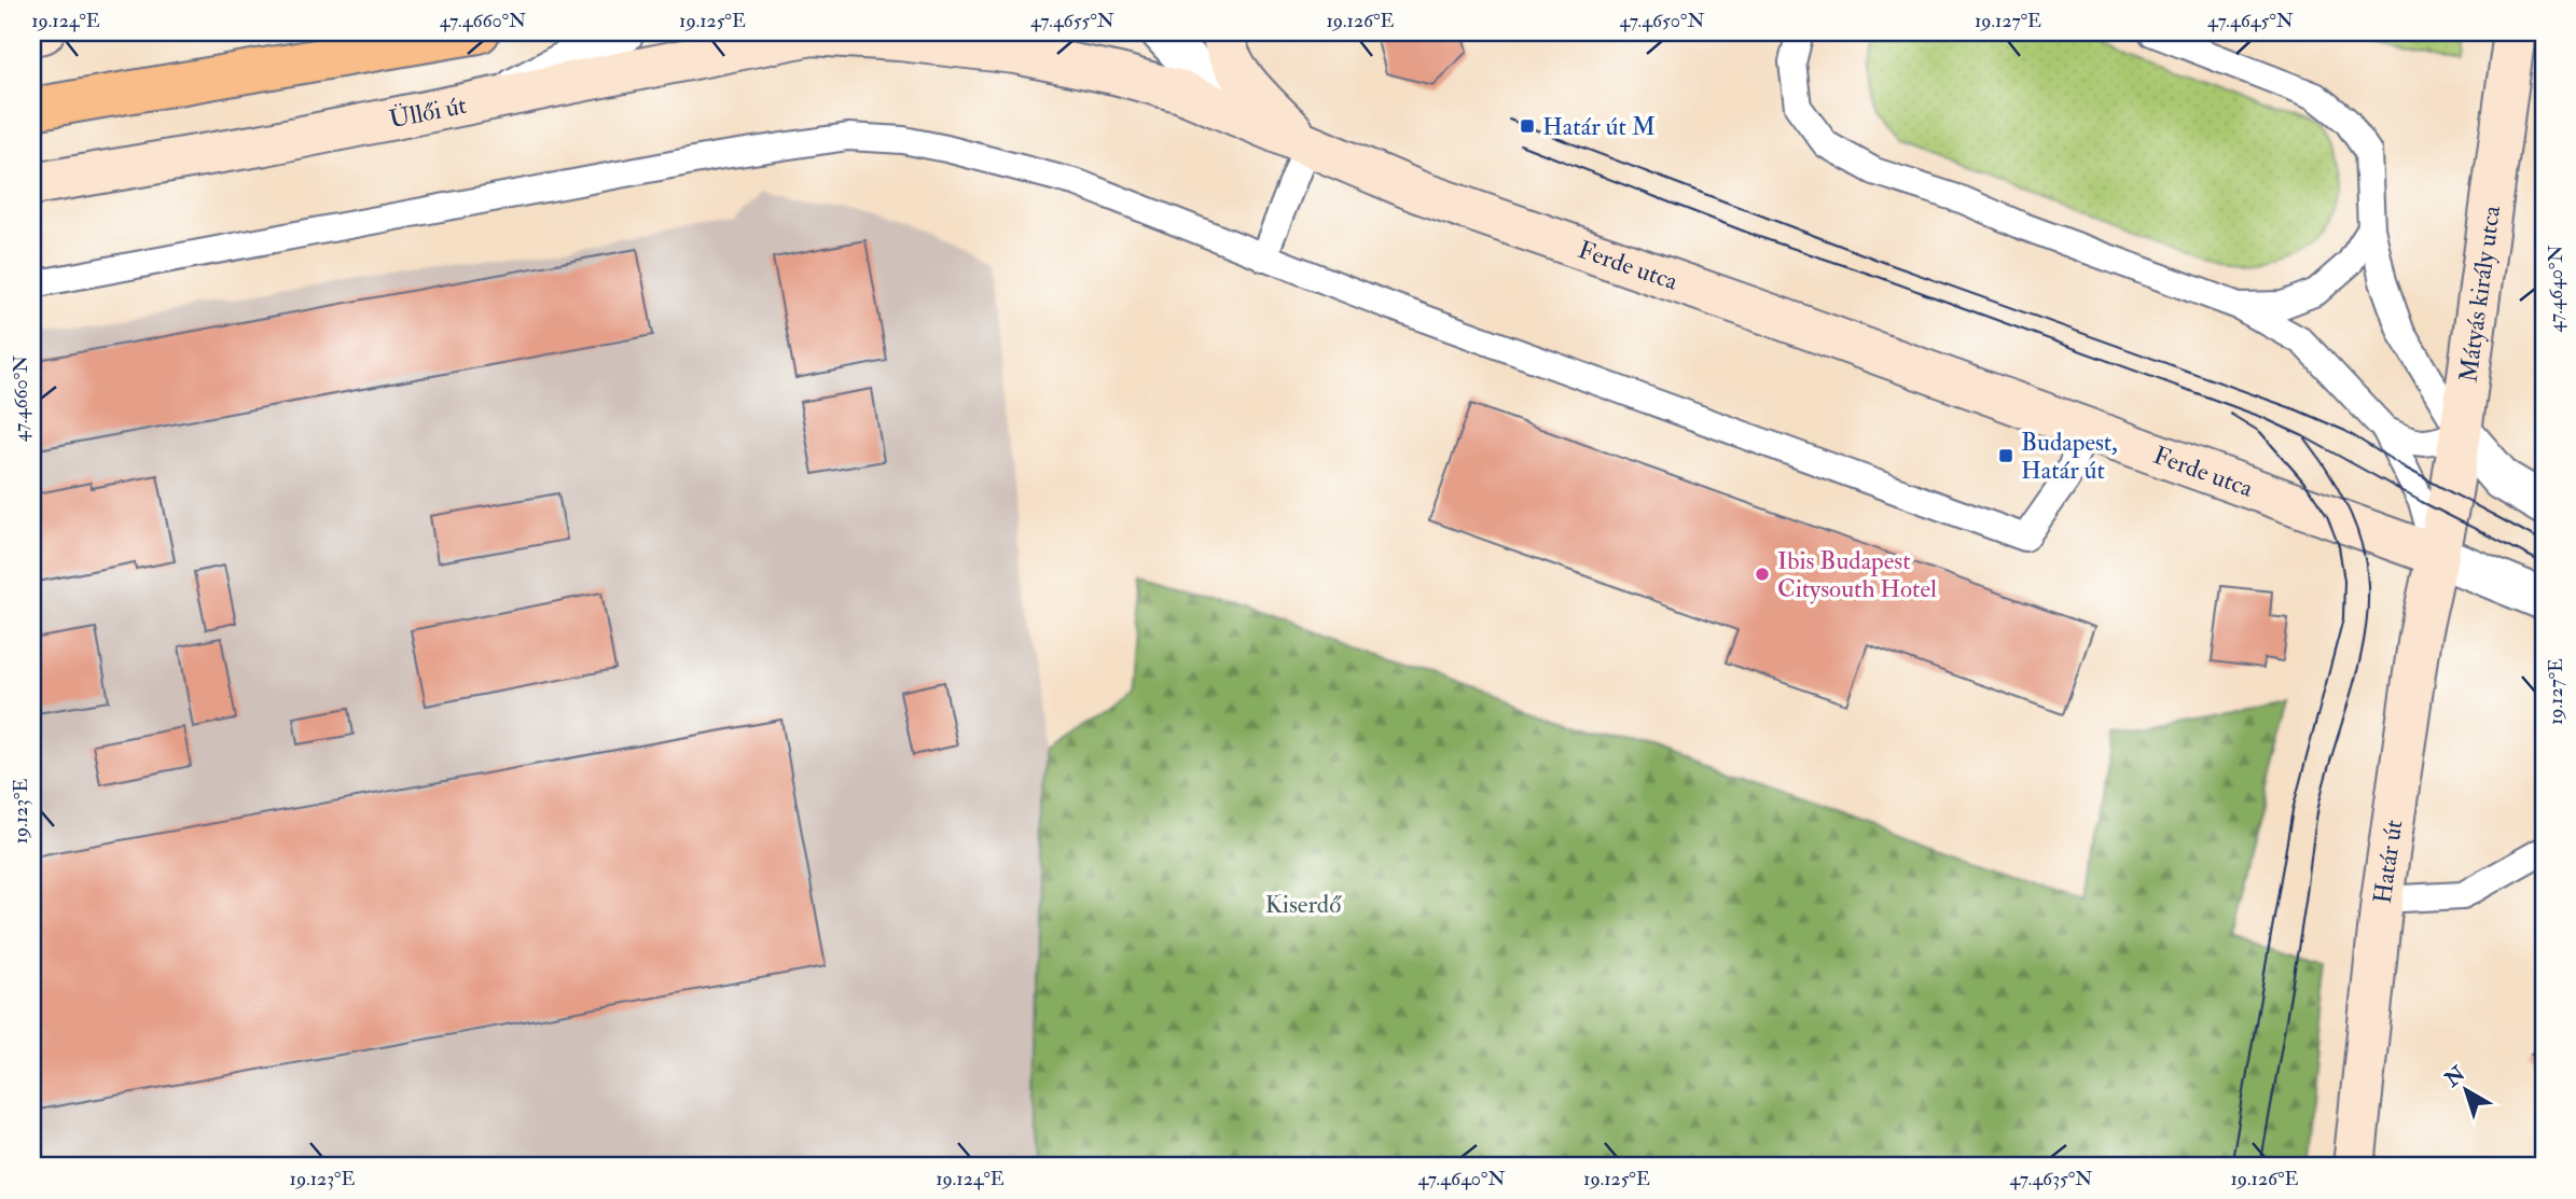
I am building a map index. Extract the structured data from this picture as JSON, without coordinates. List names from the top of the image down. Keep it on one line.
{"streets":{"main road":["Üllői út","Ferde utca","Mátyás király utca","Határ út"]},"crossings":[["Üllői út","Ferde utca"],["Ferde utca","Mátyás király utca"],["Ferde utca","Határ út"],["Mátyás király utca","Határ út"]],"parks":["Kiserdő"],"places":{"transit":["Határ út M","Budapest, Határ út"],"other":["Ibis Budapest Citysouth Hotel"]},"north":"top left","coordinates":["19.124°E","47.4660°N","19.125°E","47.4655°N","19.126°E","47.4650°N","19.127°E","47.4645°N","47.4640°N","19.123°E","47.4635°N"]}
